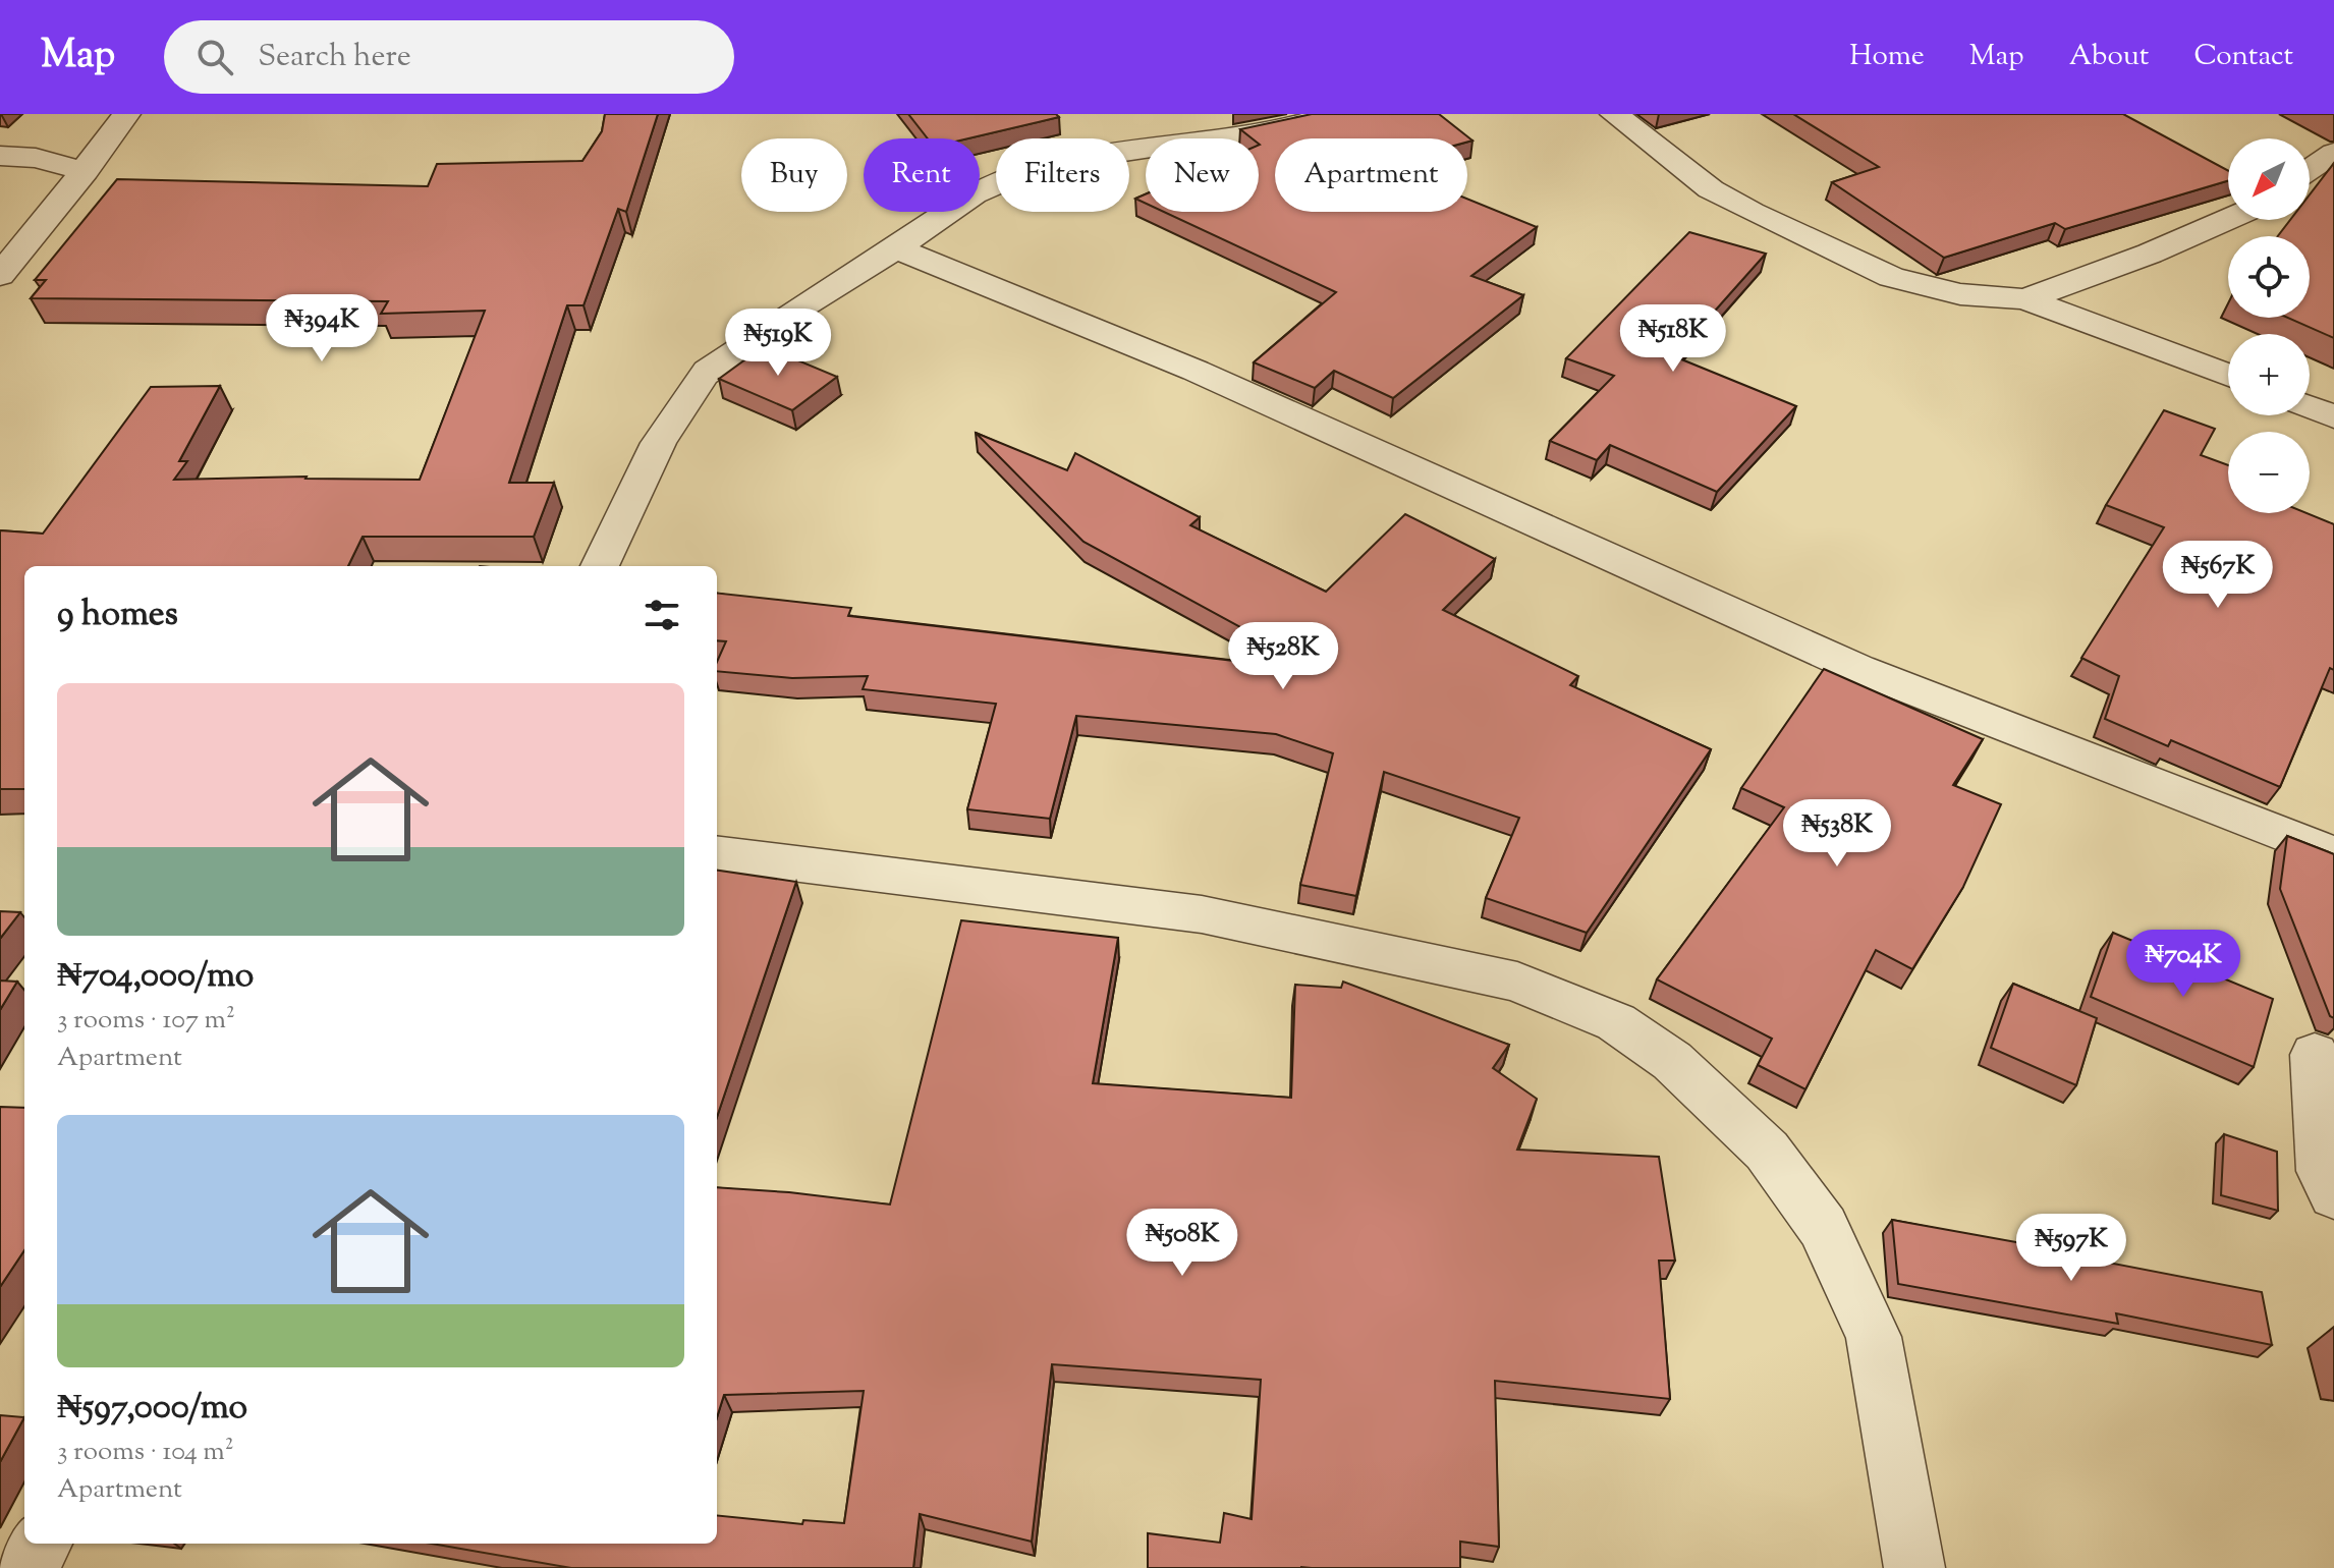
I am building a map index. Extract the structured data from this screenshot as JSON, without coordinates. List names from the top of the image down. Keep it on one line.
{"north":"bottom left","page":{"header":"Map","search":"Search here","nav":["Home","Map","About","Contact"],"map_buttons":["+","−"],"chip":["Buy","Rent","Filters","New","Apartment"],"price":["₦394K","₦518K","₦519K","₦567K","₦528K","₦538K","₦704K","₦508K","₦597K"],"heading":"9 homes","list":[{"name":"₦704,000/mo","note":"3 rooms · 107 m² · Apartment"},{"name":"₦597,000/mo","note":"3 rooms · 104 m² · Apartment"}]}}
